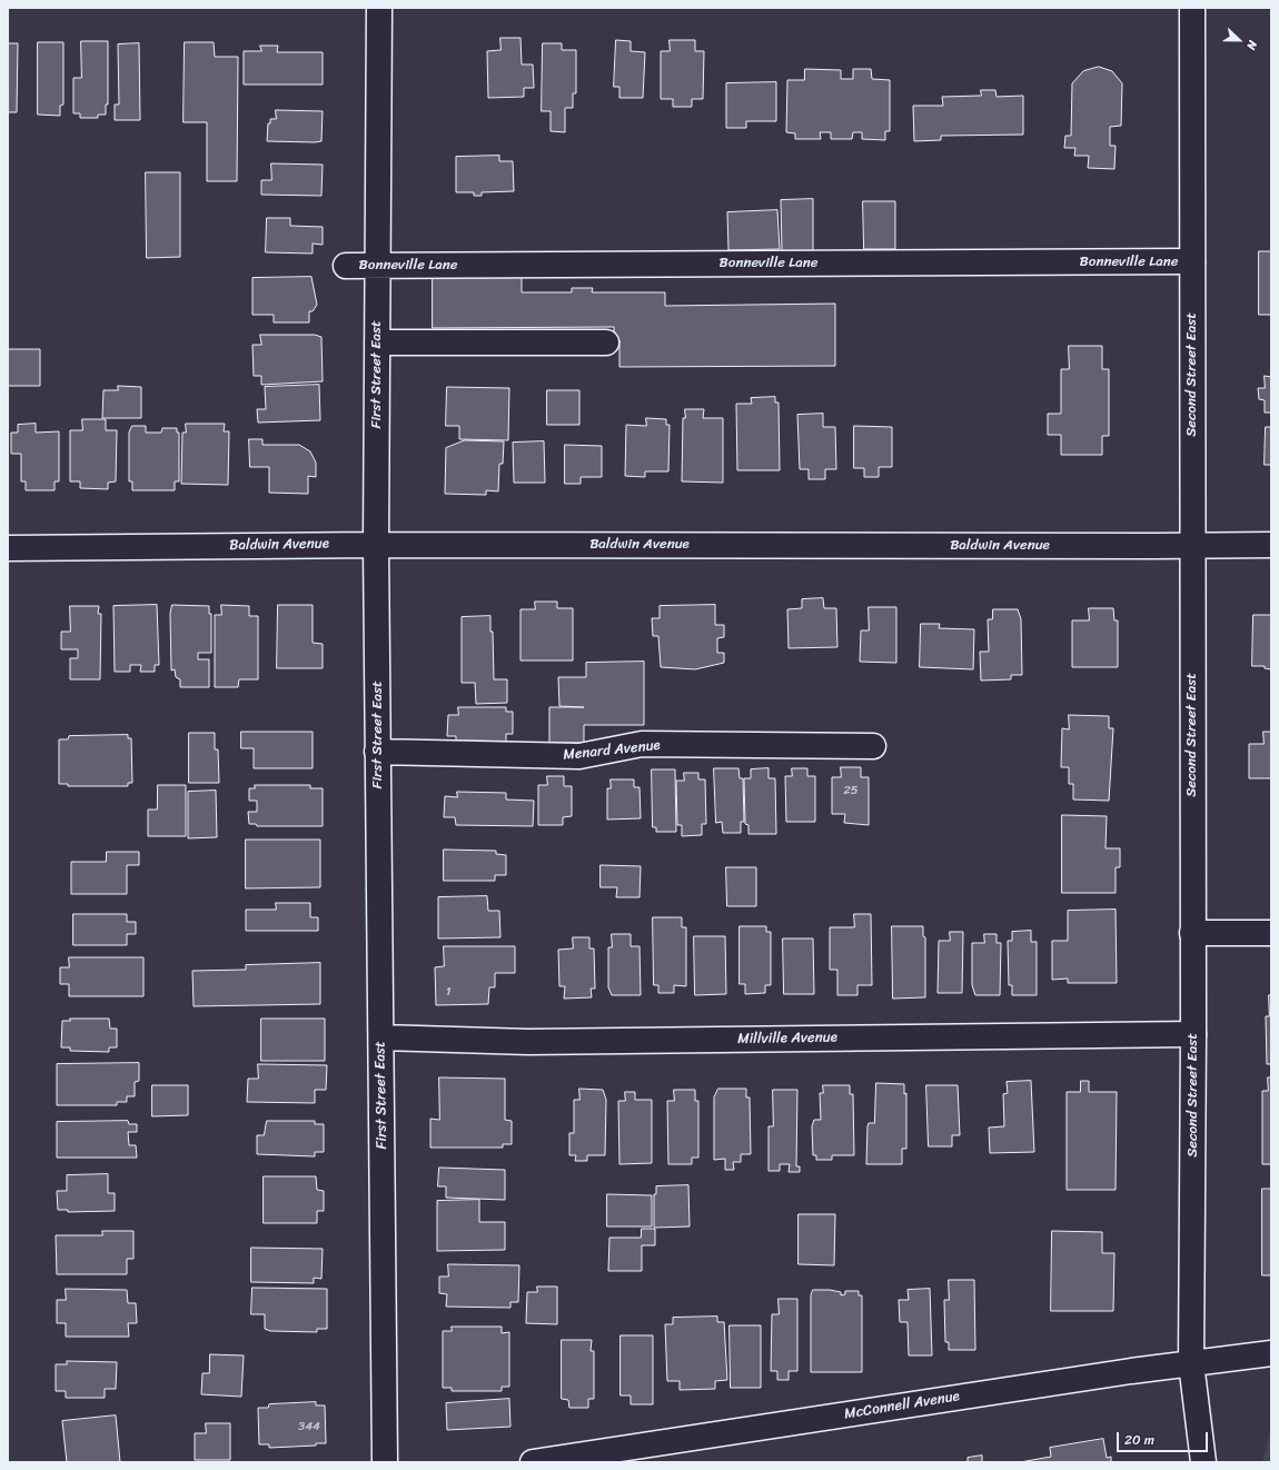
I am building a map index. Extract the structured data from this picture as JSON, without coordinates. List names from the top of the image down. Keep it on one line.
{"streets":{"street":["Bonneville Lane","First Street East","Second Street East","Baldwin Avenue","Menard Avenue","Millville Avenue","McConnell Avenue"]},"crossings":[["Bonneville Lane","First Street East"],["Bonneville Lane","Second Street East"],["First Street East","Baldwin Avenue"],["First Street East","Menard Avenue"],["First Street East","Millville Avenue"],["Second Street East","Baldwin Avenue"],["Second Street East","Millville Avenue"],["Second Street East","McConnell Avenue"]],"house_numbers":["25","1","344"],"scale_bar":"20 m","north":"right"}
